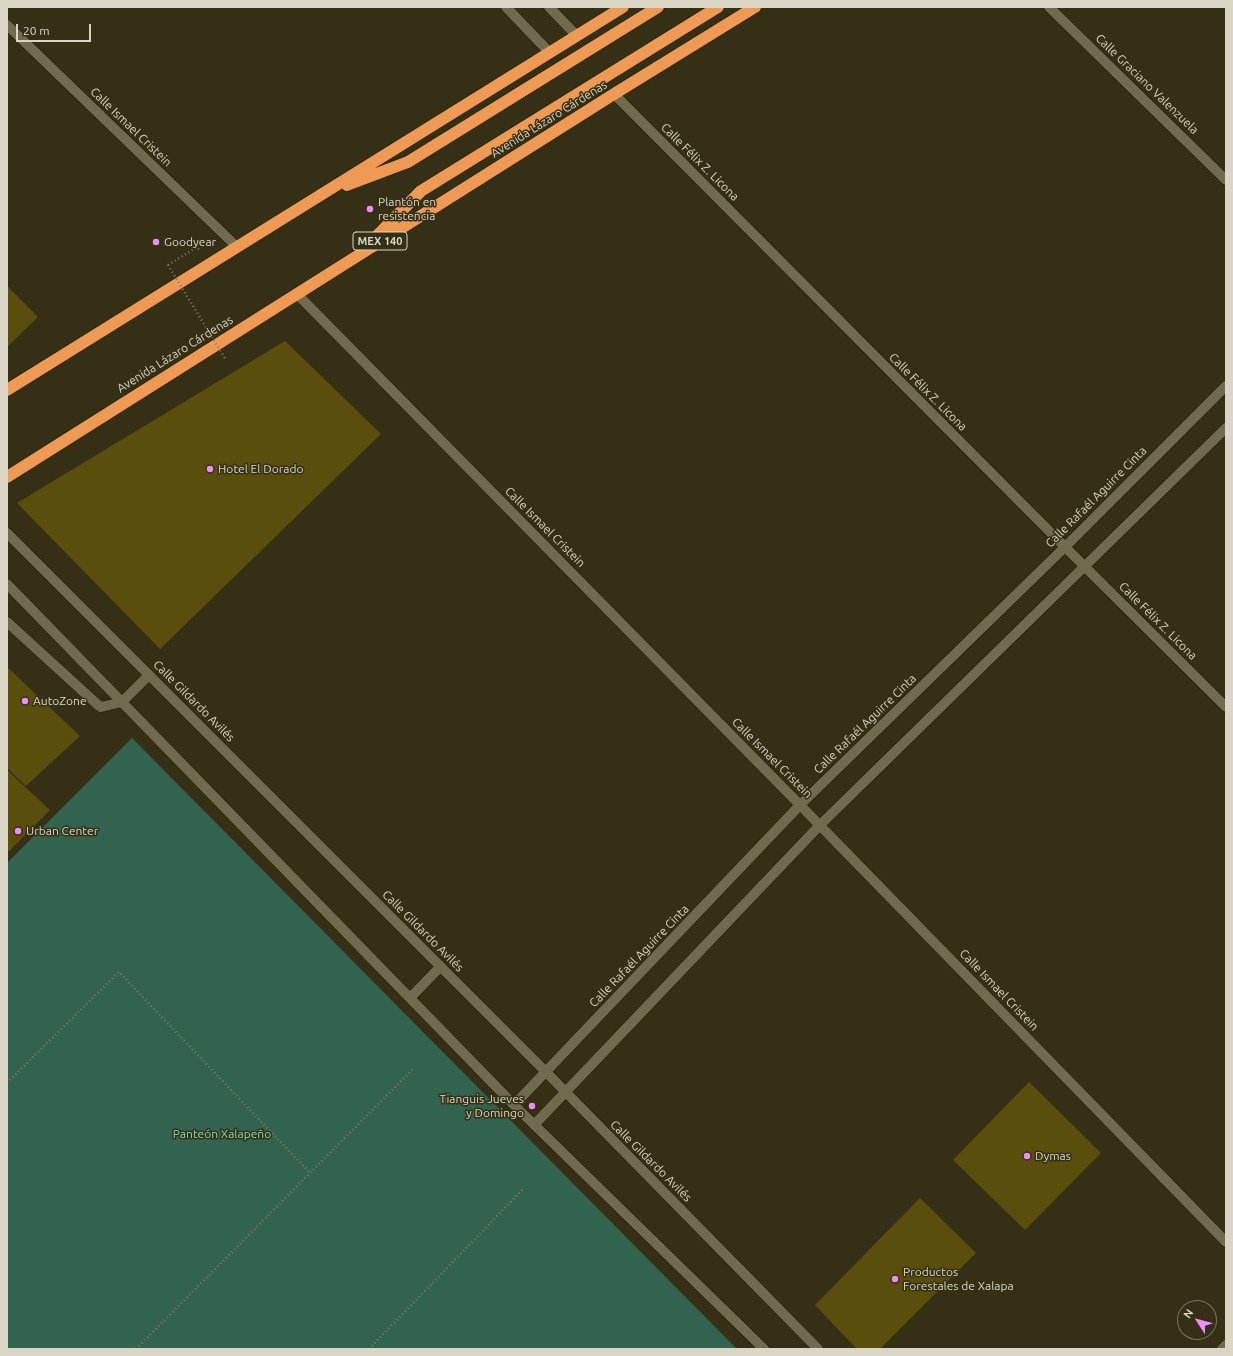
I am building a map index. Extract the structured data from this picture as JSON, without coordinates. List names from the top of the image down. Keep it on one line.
{"streets":{"highway":["Avenida Lázaro Cárdenas","MEX 140"],"street":["Calle Graciano Valenzuela","Calle Ismael Cristein","Calle Félix Z. Licona","Calle Rafaél Aguirre Cinta","Calle Gildardo Avilés"]},"crossings":[["Avenida Lázaro Cárdenas","Calle Ismael Cristein"],["Avenida Lázaro Cárdenas","Calle Félix Z. Licona"],["Calle Ismael Cristein","Calle Rafaél Aguirre Cinta"],["Calle Félix Z. Licona","Calle Rafaél Aguirre Cinta"],["Calle Rafaél Aguirre Cinta","Calle Gildardo Avilés"]],"parks":["Panteón Xalapeño"],"places":["Plantón en resistencia","Goodyear","Hotel El Dorado","AutoZone","Urban Center","Tianguis Jueves y Domingo","Dymas","Productos Forestales de Xalapa"],"scale_bar":"20 m","north":"top left"}
